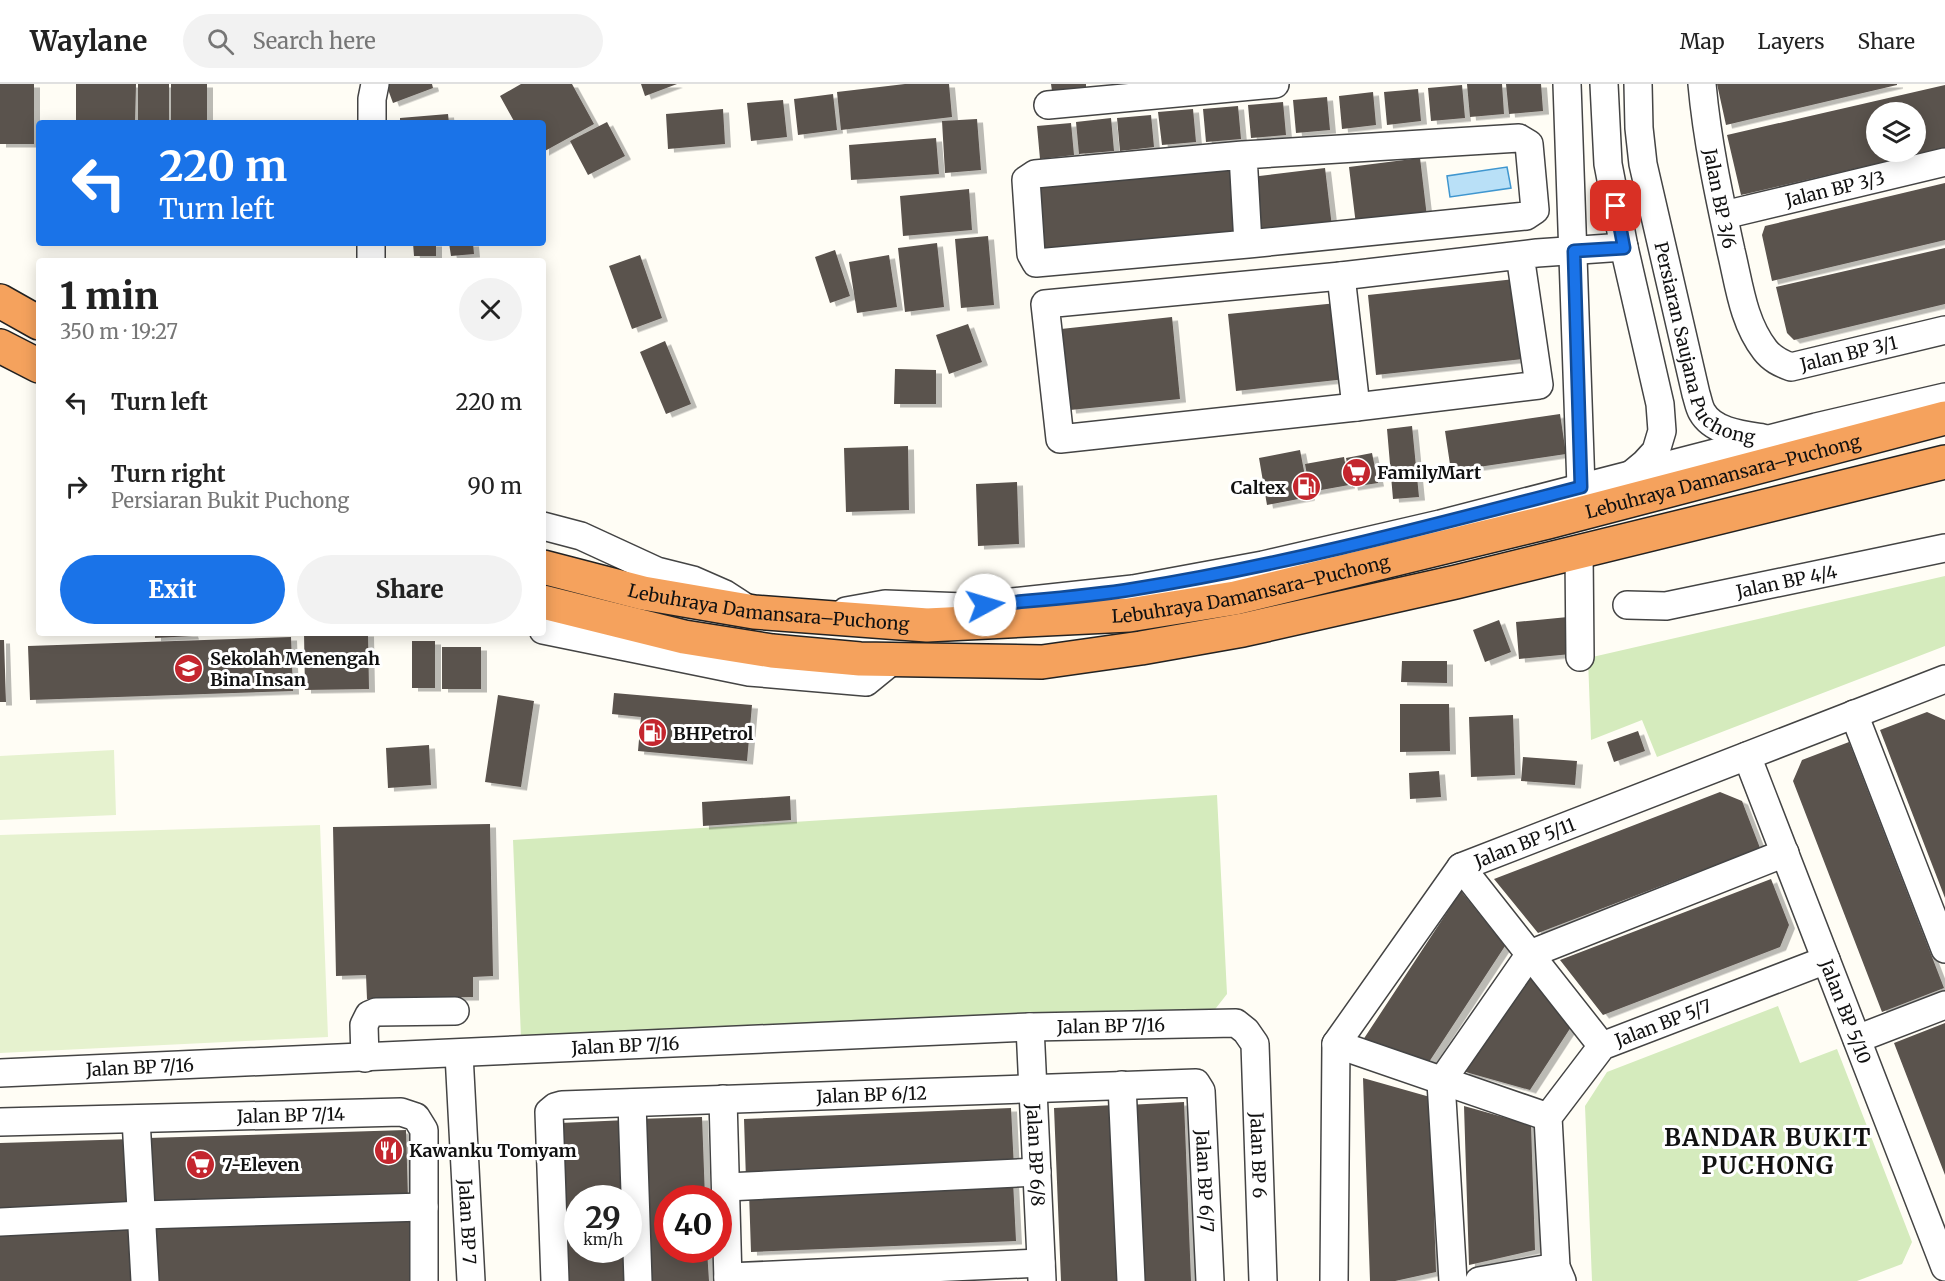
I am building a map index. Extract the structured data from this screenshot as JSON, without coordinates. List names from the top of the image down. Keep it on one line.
{"streets":{"highway":["Lebuhraya Damansara–Puchong"],"street":["Jalan BP 3/3","Jalan BP 3/6","Persiaran Saujana Puchong","Jalan BP 3/1","Jalan BP 4/4","Jalan BP 5/11","Jalan BP 5/10","Jalan BP 5/7","Jalan BP 7/16","Jalan BP 6/12","Jalan BP 7/14","Jalan BP 6/8","Jalan BP 6","Jalan BP 6/7","Jalan BP 7"]},"crossings":[["Jalan BP 3/3","Jalan BP 3/6"],["Jalan BP 3/6","Jalan BP 3/1"],["Jalan BP 5/11","Jalan BP 5/10"],["Jalan BP 5/10","Jalan BP 5/7"],["Jalan BP 7/16","Jalan BP 6/8"],["Jalan BP 7/16","Jalan BP 6"],["Jalan BP 7/16","Jalan BP 7"],["Jalan BP 6/12","Jalan BP 6/8"],["Jalan BP 6/12","Jalan BP 6/7"]],"districts":["BANDAR BUKIT PUCHONG"],"places":{"supermarket":["FamilyMart","7-Eleven"],"fuel station":["Caltex","BHPetrol"],"school or university":["Sekolah Menengah Bina Insan"],"restaurant":["Kawanku Tomyam"]},"page":{"header":"Waylane","search":"Search here","nav":["Map","Layers","Share"],"turn":["220 m","Turn left"],"heading":["1 min","350 m · 19:27"],"list":[{"name":"Turn left","value":"220 m"},{"name":"Turn right","note":"Persiaran Bukit Puchong","value":"90 m"}],"buttons":["Exit","Share"],"speed":"29 km/h","limit":"40"}}
